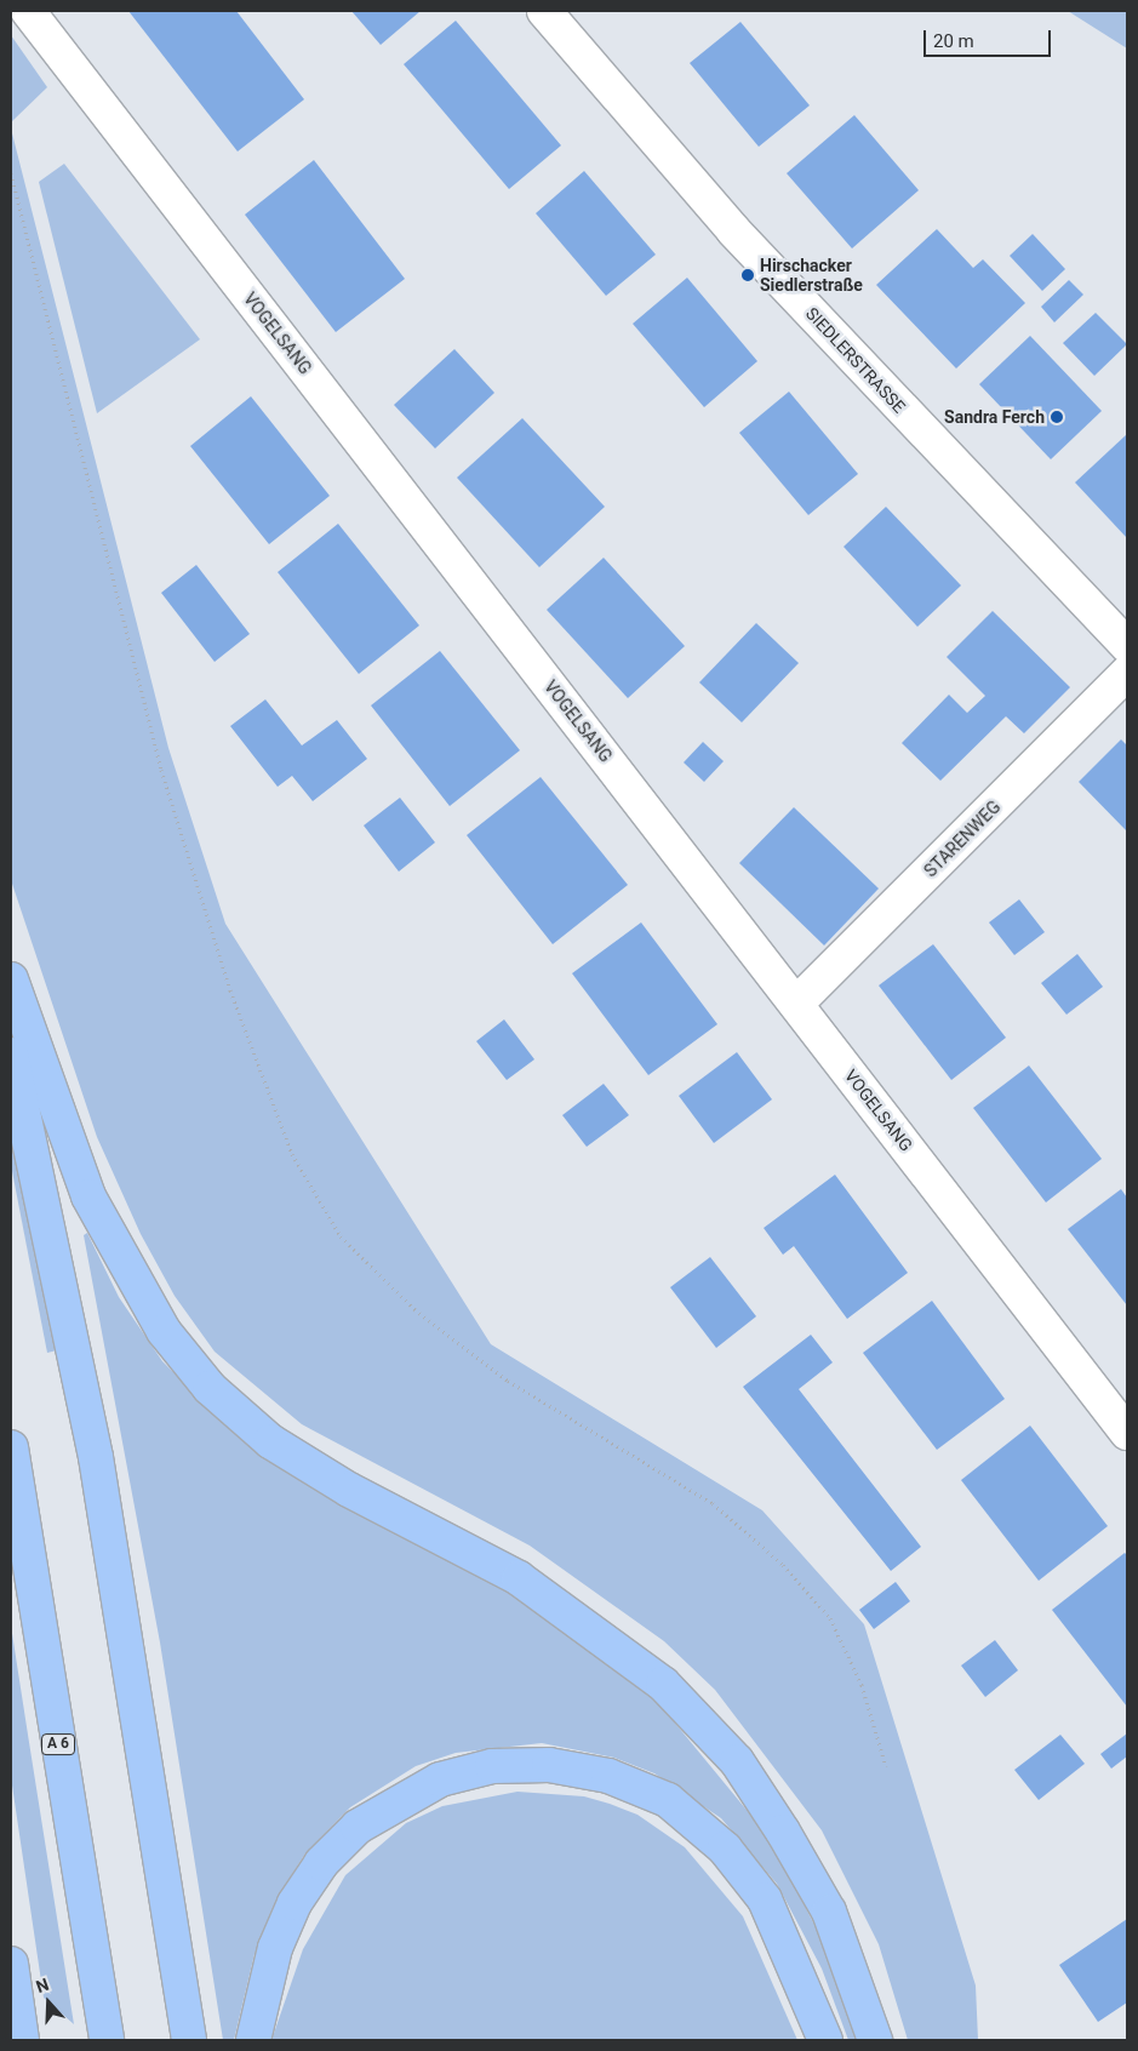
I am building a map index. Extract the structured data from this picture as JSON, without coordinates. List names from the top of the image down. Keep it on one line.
{"streets":{"highway":["A 6"],"street":["VOGELSANG","SIEDLERSTRASSE","STARENWEG"]},"crossings":[["VOGELSANG","STARENWEG"]],"places":["Hirschacker Siedlerstraße","Sandra Ferch"],"scale_bar":"20 m","north":"top"}
